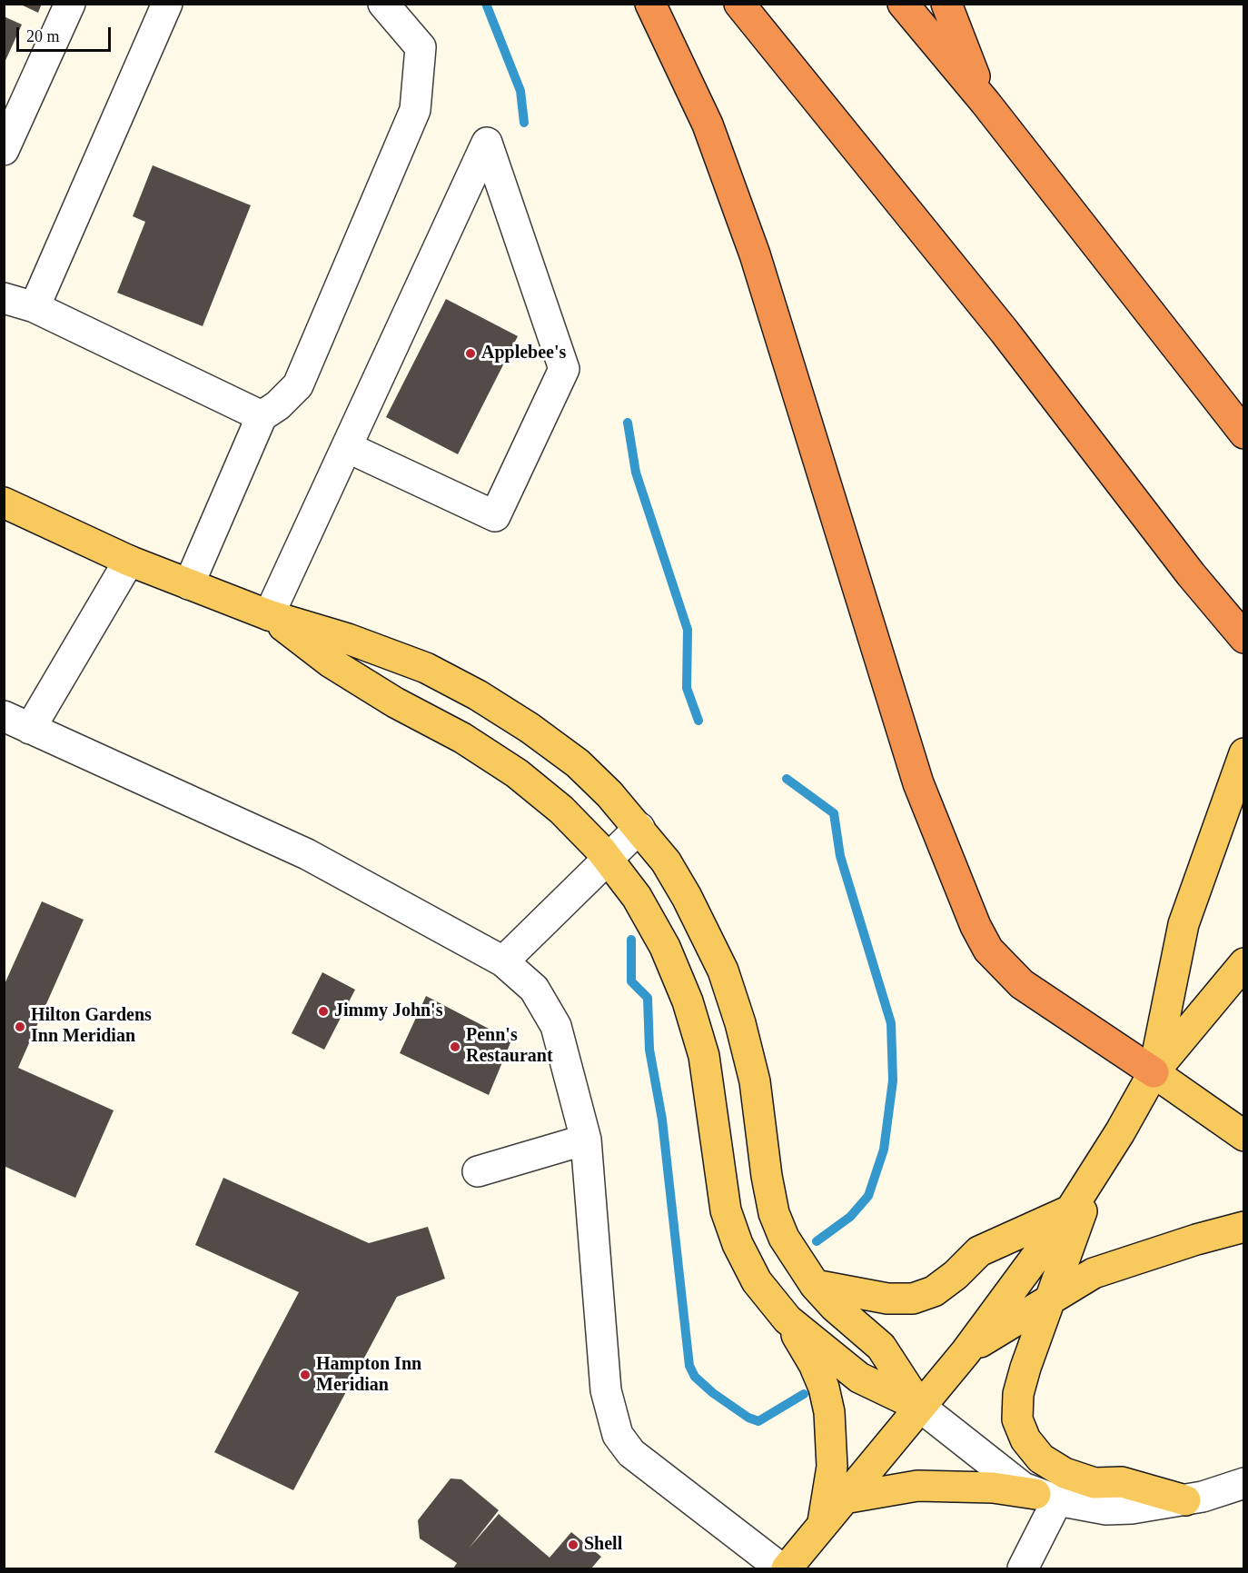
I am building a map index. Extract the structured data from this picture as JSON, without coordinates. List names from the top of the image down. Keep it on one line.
{"places":["Applebee's","Jimmy John's","Hilton Gardens Inn Meridian","Penn's Restaurant","Hampton Inn Meridian","Shell"],"scale_bar":"20 m"}
